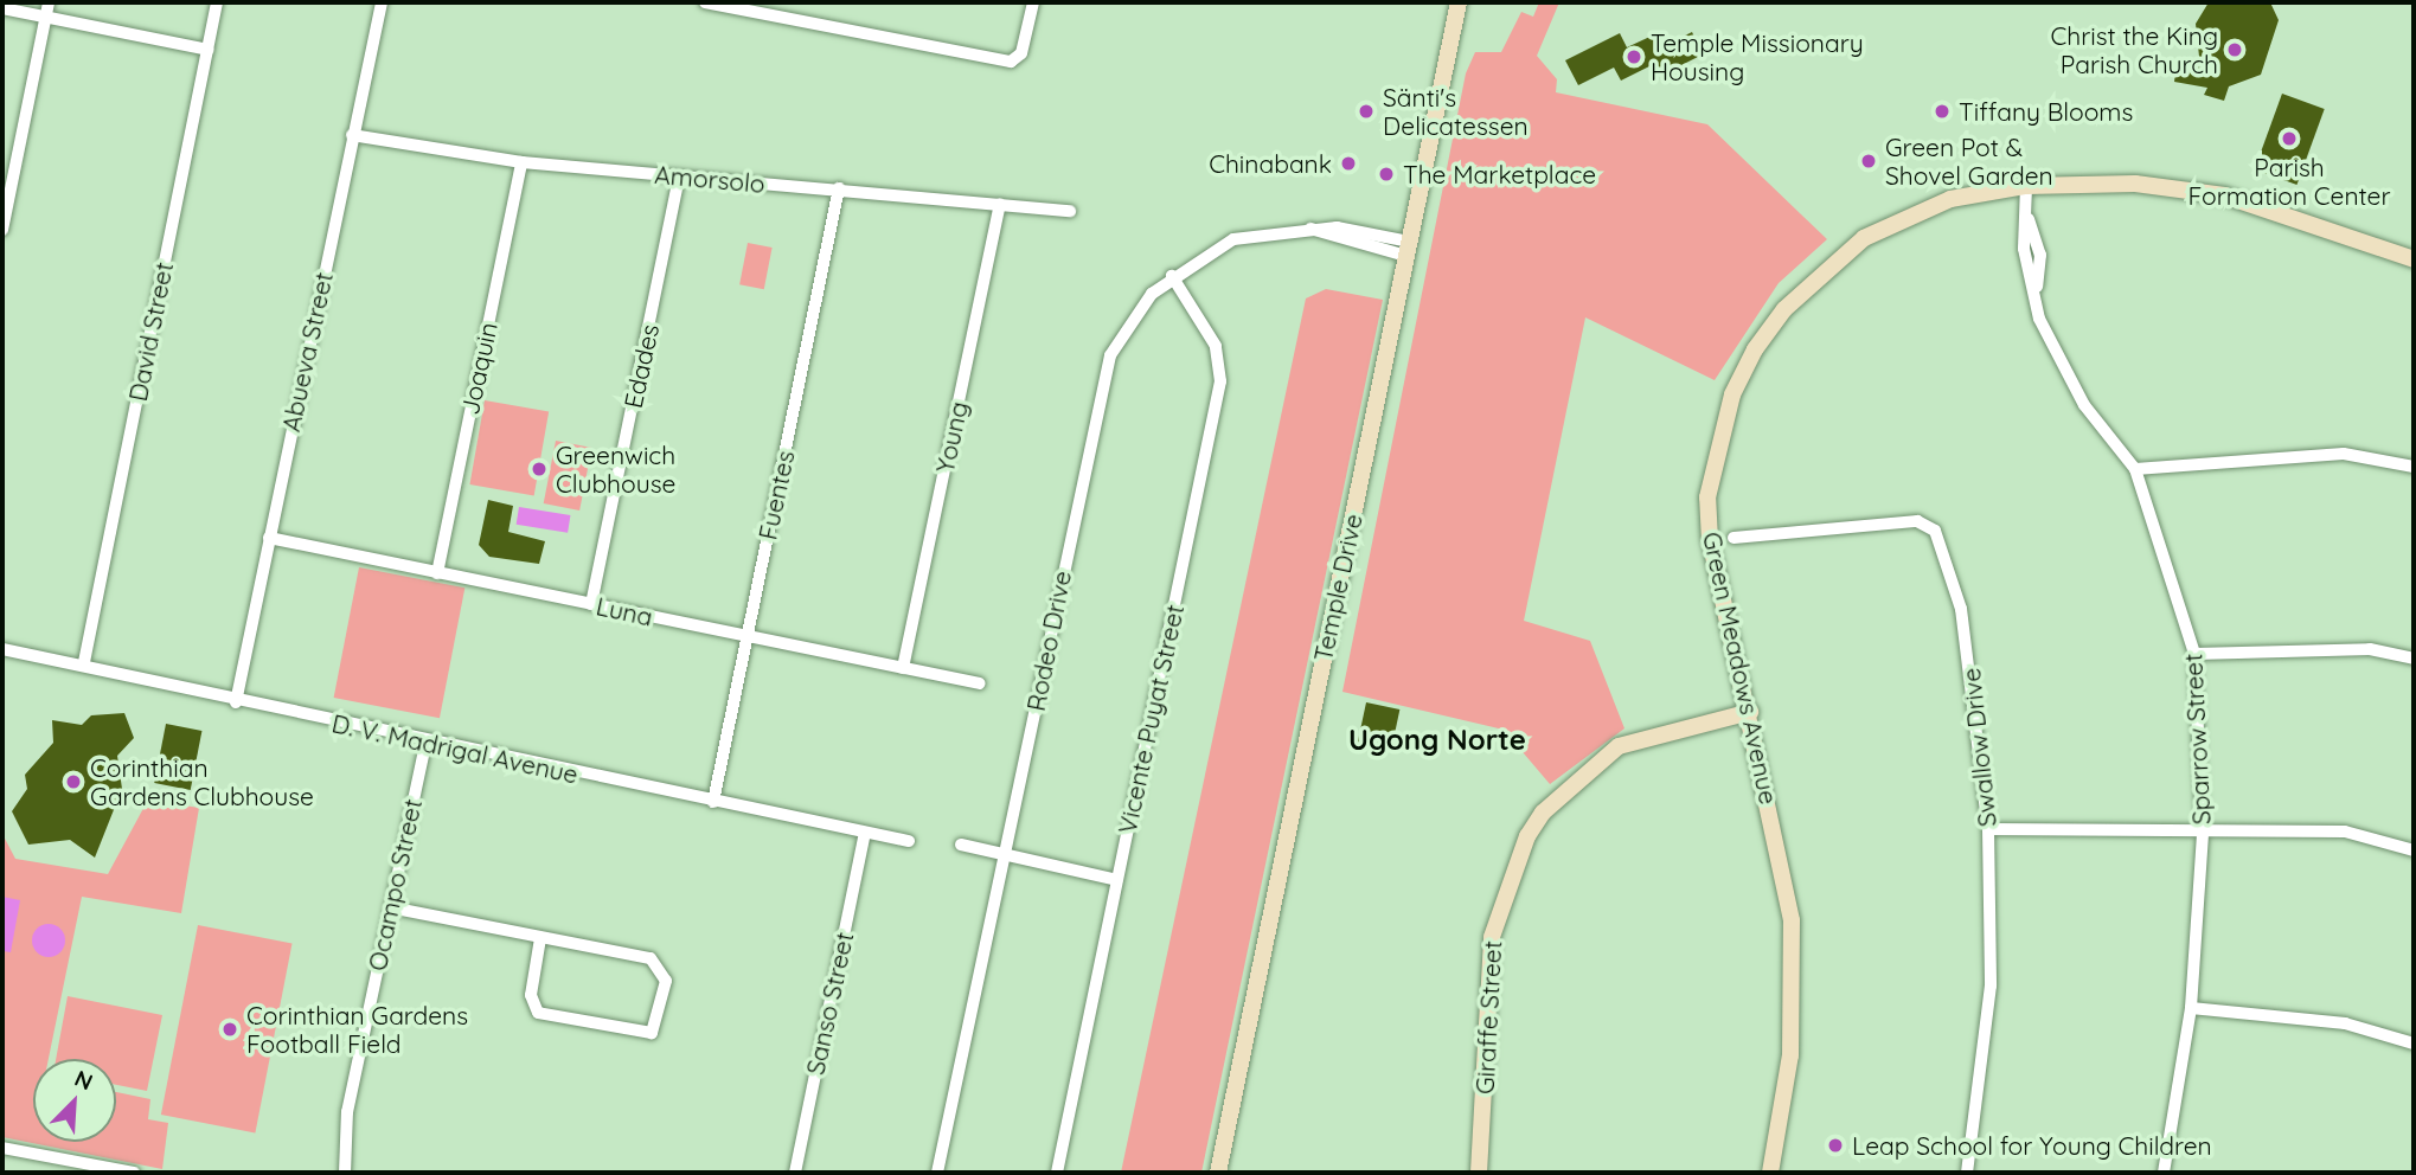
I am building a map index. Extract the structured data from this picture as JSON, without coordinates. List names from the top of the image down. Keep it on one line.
{"streets":{"street":["Amorsolo","David Street","Abueva Street","Edades","Joaquin","Young","Fuentes","Temple Drive","Luna","Rodeo Drive","Green Meadows Avenue","Vicente Puyat Street","Sparrow Street","Swallow Drive","D. V. Madrigal Avenue","Ocampo Street","Sanso Street","Giraffe Street"]},"crossings":[["Amorsolo","Abueva Street"],["Amorsolo","Edades"],["Amorsolo","Joaquin"],["Amorsolo","Young"],["Amorsolo","Fuentes"],["David Street","D. V. Madrigal Avenue"],["Abueva Street","Luna"],["Abueva Street","D. V. Madrigal Avenue"],["Edades","Luna"],["Joaquin","Luna"],["Young","Luna"],["Fuentes","Luna"],["Fuentes","D. V. Madrigal Avenue"],["Temple Drive","Rodeo Drive"],["Rodeo Drive","Vicente Puyat Street"],["Green Meadows Avenue","Sparrow Street"],["Green Meadows Avenue","Giraffe Street"],["D. V. Madrigal Avenue","Ocampo Street"],["D. V. Madrigal Avenue","Sanso Street"]],"districts":["Ugong Norte"],"places":["Christ the King Parish Church","Temple Missionary Housing","Sänti's Delicatessen","Tiffany Blooms","Parish Formation Center","Green Pot & Shovel Garden","Chinabank","The Marketplace","Greenwich Clubhouse","Corinthian Gardens Clubhouse","Corinthian Gardens Football Field","Leap School for Young Children"],"north":"top right"}
